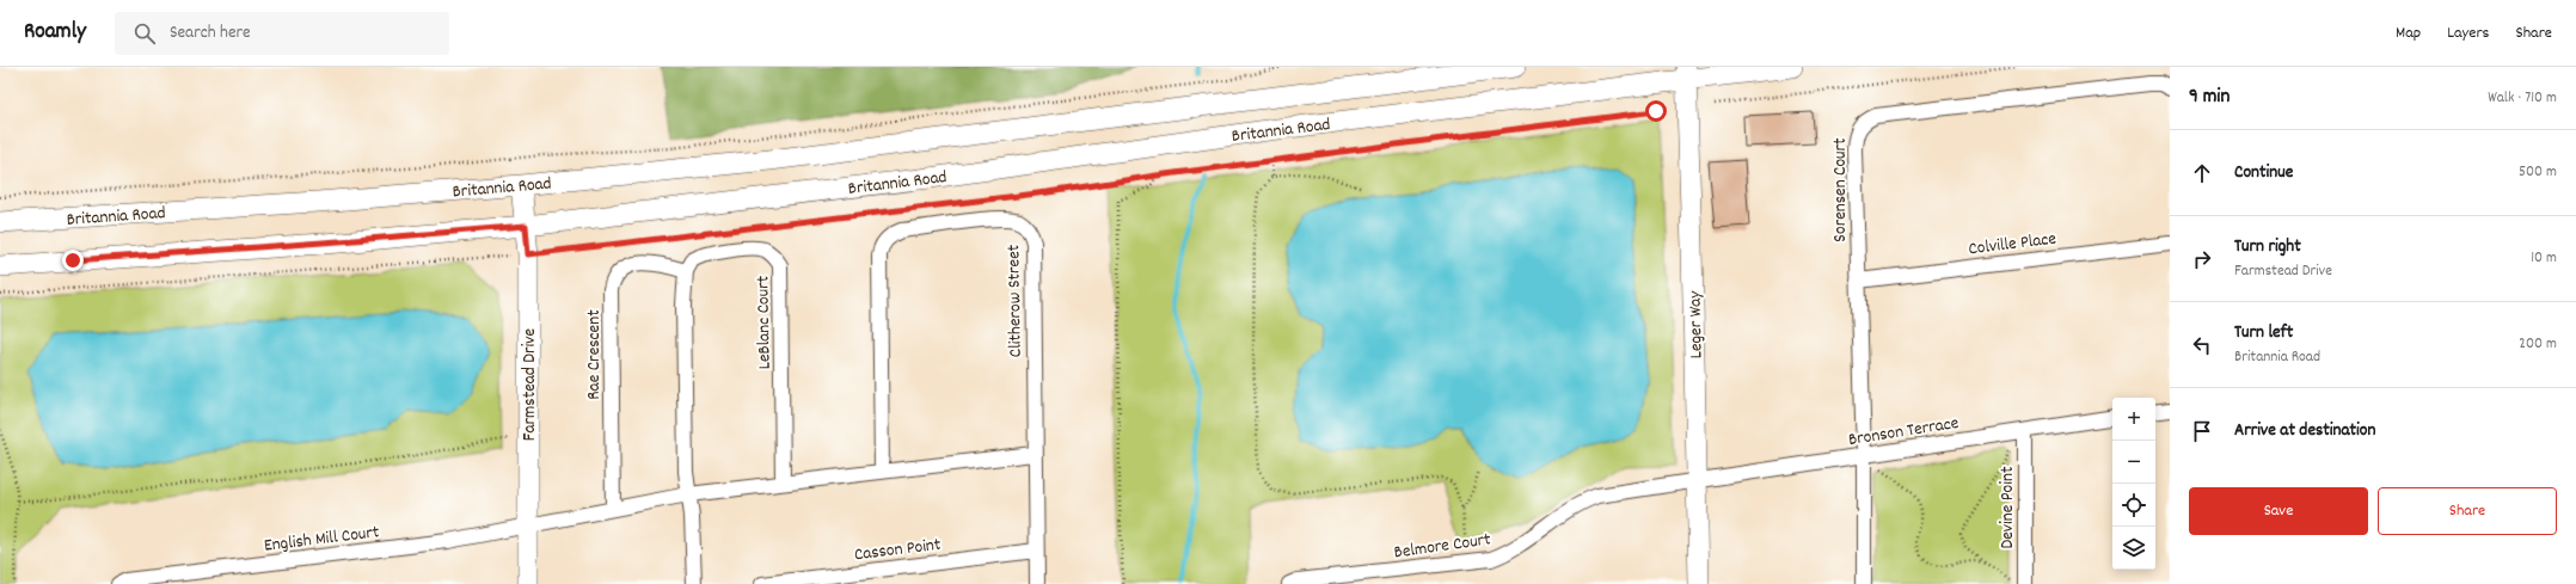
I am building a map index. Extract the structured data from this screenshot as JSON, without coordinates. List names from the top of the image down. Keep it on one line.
{"streets":{"main road":["Britannia Road","Leger Way","Farmstead Drive"],"street":["Sorensen Court","Colville Place","Clitherow Street","LeBlanc Court","Rae Crescent","Bronson Terrace","Devine Point","English Mill Court","Belmore Court","Casson Point"]},"crossings":[["Britannia Road","Leger Way"],["Britannia Road","Farmstead Drive"],["Sorensen Court","Colville Place"],["Sorensen Court","Bronson Terrace"],["Clitherow Street","English Mill Court"],["Clitherow Street","Casson Point"],["LeBlanc Court","Rae Crescent"],["LeBlanc Court","English Mill Court"],["Leger Way","Bronson Terrace"],["Leger Way","Belmore Court"],["Rae Crescent","English Mill Court"],["Farmstead Drive","English Mill Court"],["Bronson Terrace","Devine Point"],["Bronson Terrace","Belmore Court"]],"page":{"header":"Roamly","search":"Search here","nav":["Map","Layers","Share"],"heading":["9 min","Walk · 710 m"],"list":[["Continue","500 m"],["Turn right","Farmstead Drive","10 m"],["Turn left","Britannia Road","200 m"],"Arrive at destination"],"map_buttons":["+","−"],"buttons":["Save","Share"]}}
